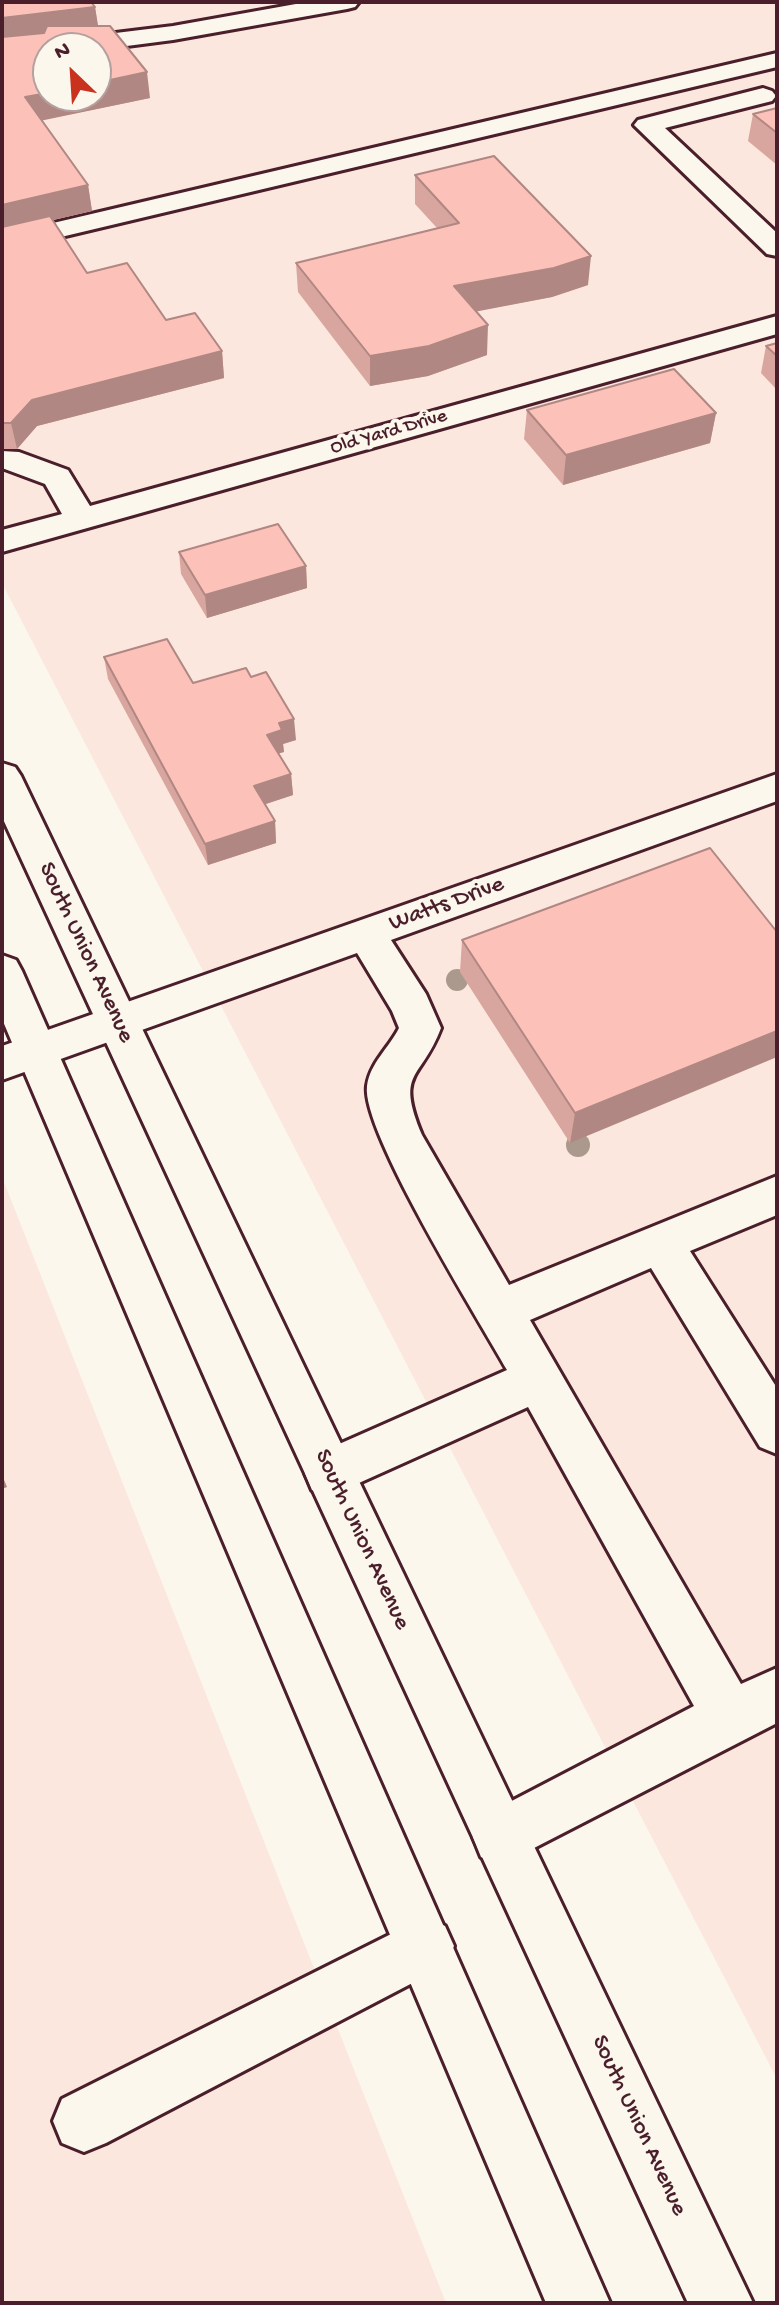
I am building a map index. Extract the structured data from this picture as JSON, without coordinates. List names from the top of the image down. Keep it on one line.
{"streets":{"main road":["Old Yard Drive","Watts Drive","South Union Avenue"]},"crossings":[["Watts Drive","South Union Avenue"]],"north":"top left"}
